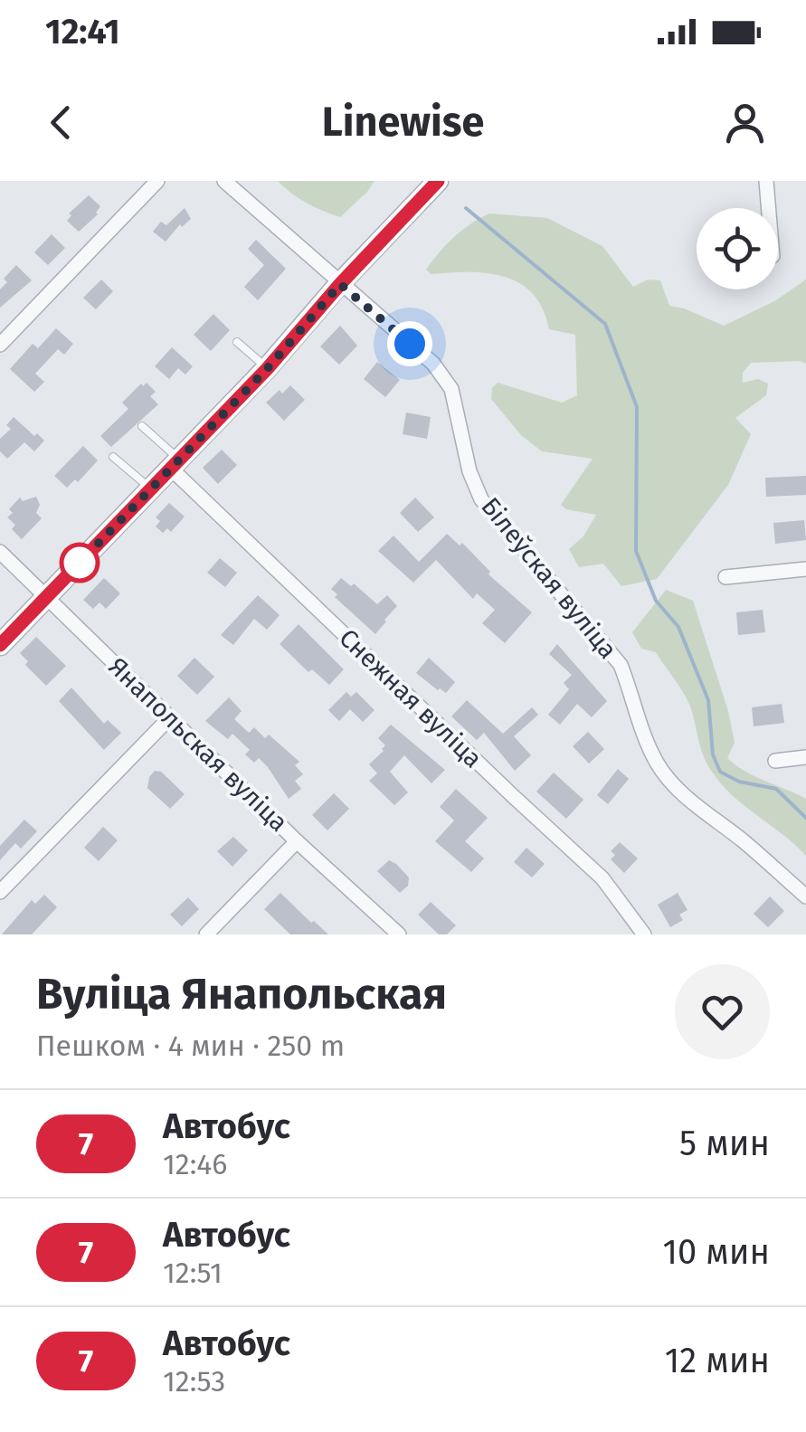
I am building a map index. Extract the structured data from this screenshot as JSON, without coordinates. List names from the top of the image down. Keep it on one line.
{"streets":{"street":["Білеўская вуліца","Снежная вуліца","Янапольская вуліца"]},"lines":["bus line 7"],"page":{"status":"12:41","header":"Linewise","heading":["Вуліца Янапольская","Пешком · 4 мин · 250 m"],"list":[{"mark":"7","name":"Автобус","note":"12:46","value":"5 мин"},{"mark":"7","name":"Автобус","note":"12:51","value":"10 мин"},{"mark":"7","name":"Автобус","note":"12:53","value":"12 мин"}]}}
